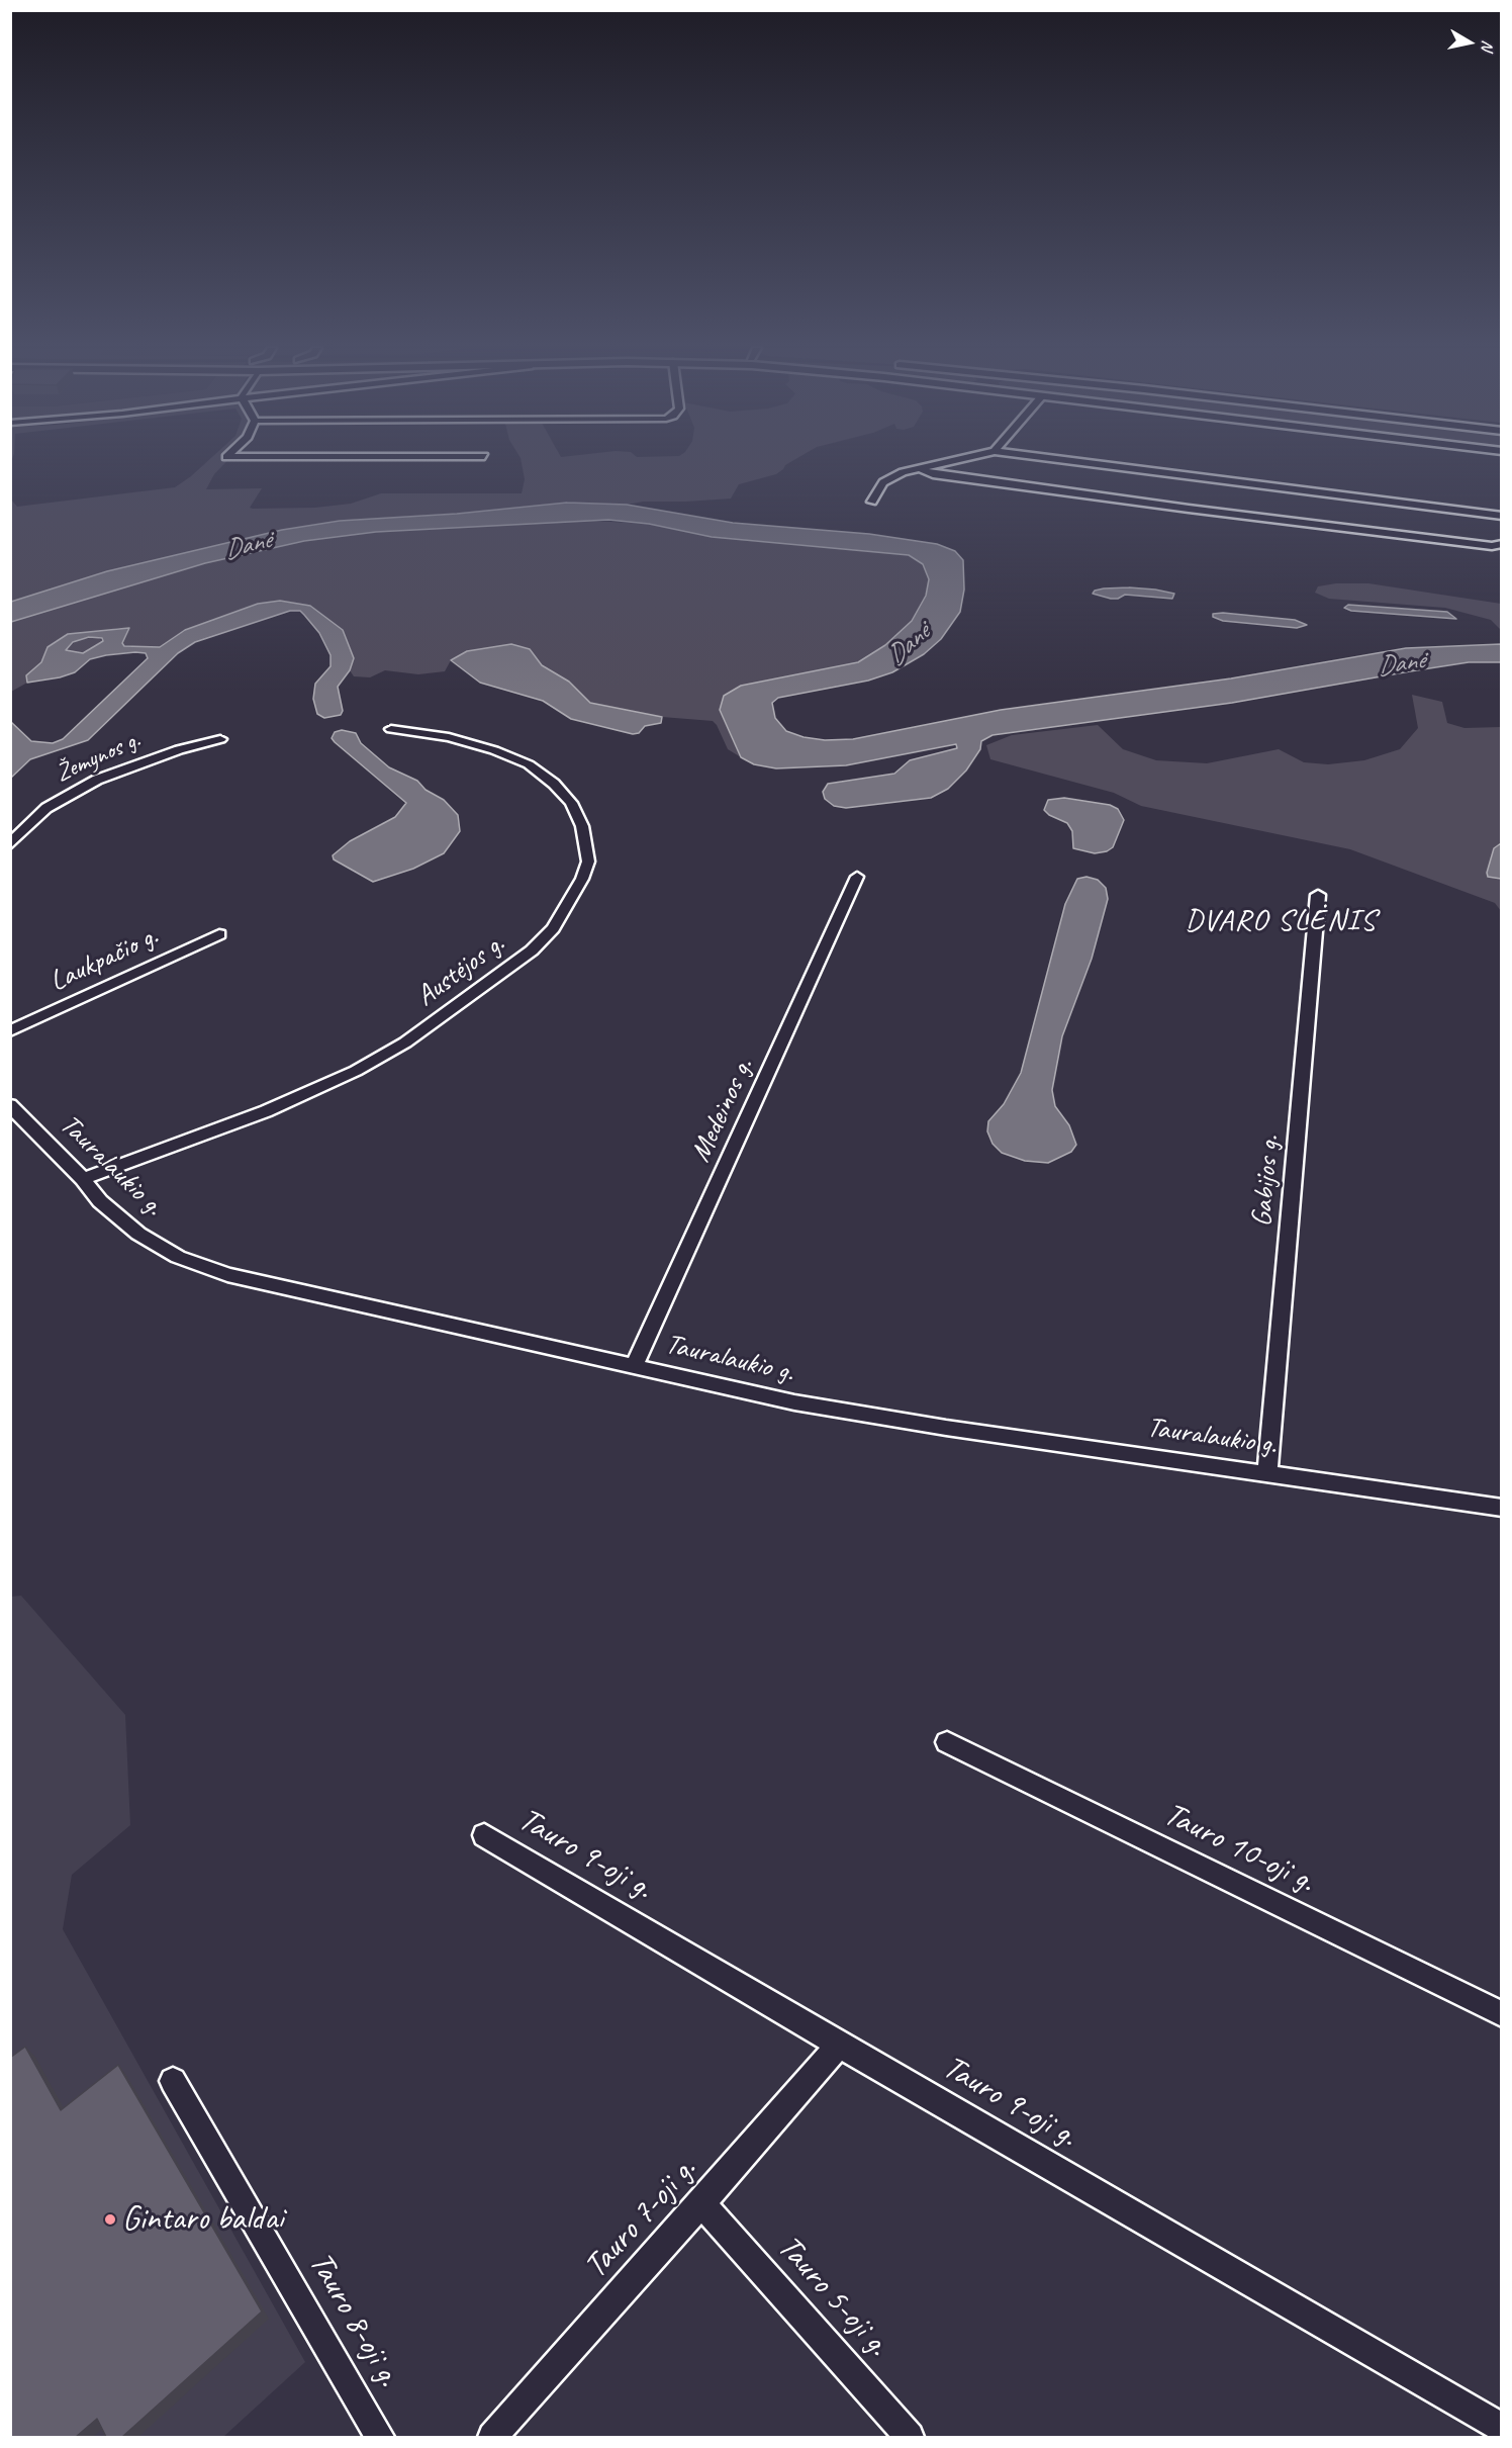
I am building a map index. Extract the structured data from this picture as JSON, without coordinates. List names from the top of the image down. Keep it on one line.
{"streets":{"street":["Žemynos g.","Laukpačio g.","Austėjos g.","Medeinos g.","Tauralaukio g.","Gabijos g.","Tauro 10-oji g.","Tauro 9-oji g.","Tauro 7-oji g.","Tauro 5-oji g.","Tauro 8-oji g."]},"crossings":[["Austėjos g.","Tauralaukio g."],["Medeinos g.","Tauralaukio g."],["Tauralaukio g.","Gabijos g."],["Tauro 9-oji g.","Tauro 7-oji g."],["Tauro 7-oji g.","Tauro 5-oji g."]],"districts":["DVARO SLĖNIS"],"water":["Danė"],"places":["Gintaro baldai"],"north":"right"}
